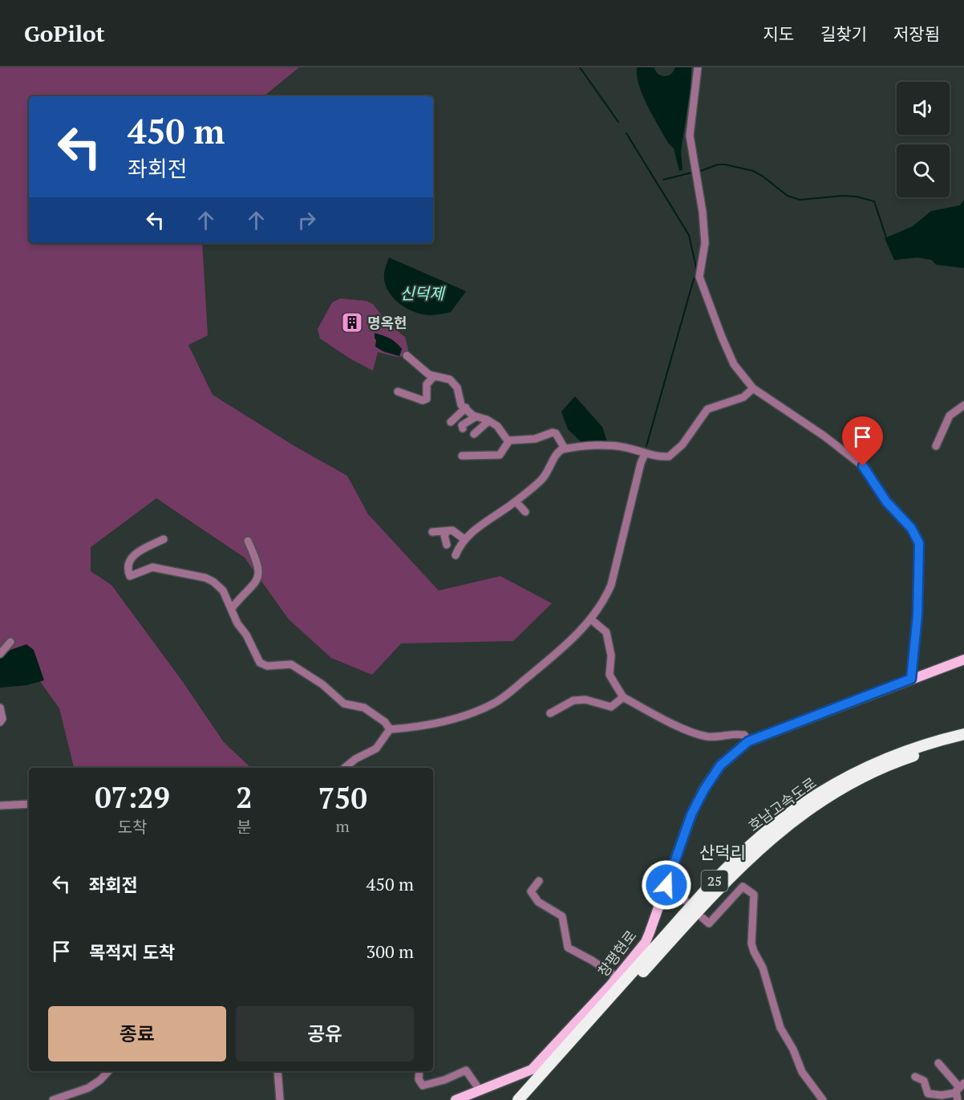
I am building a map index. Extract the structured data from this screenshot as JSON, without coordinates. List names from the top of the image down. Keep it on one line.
{"streets":{"highway":["호남고속도로","25"],"main road":["창평현로"]},"districts":["산덕리"],"water":["신덕제"],"places":{"building":["명옥헌"]},"page":{"header":"GoPilot","nav":["지도","길찾기","저장됨"],"turn":["450 m","좌회전"],"eta":["07:29","도착","2","분","750","m"],"list":[{"name":"좌회전","value":"450 m"},{"name":"목적지 도착","value":"300 m"}],"buttons":["종료","공유"]}}
